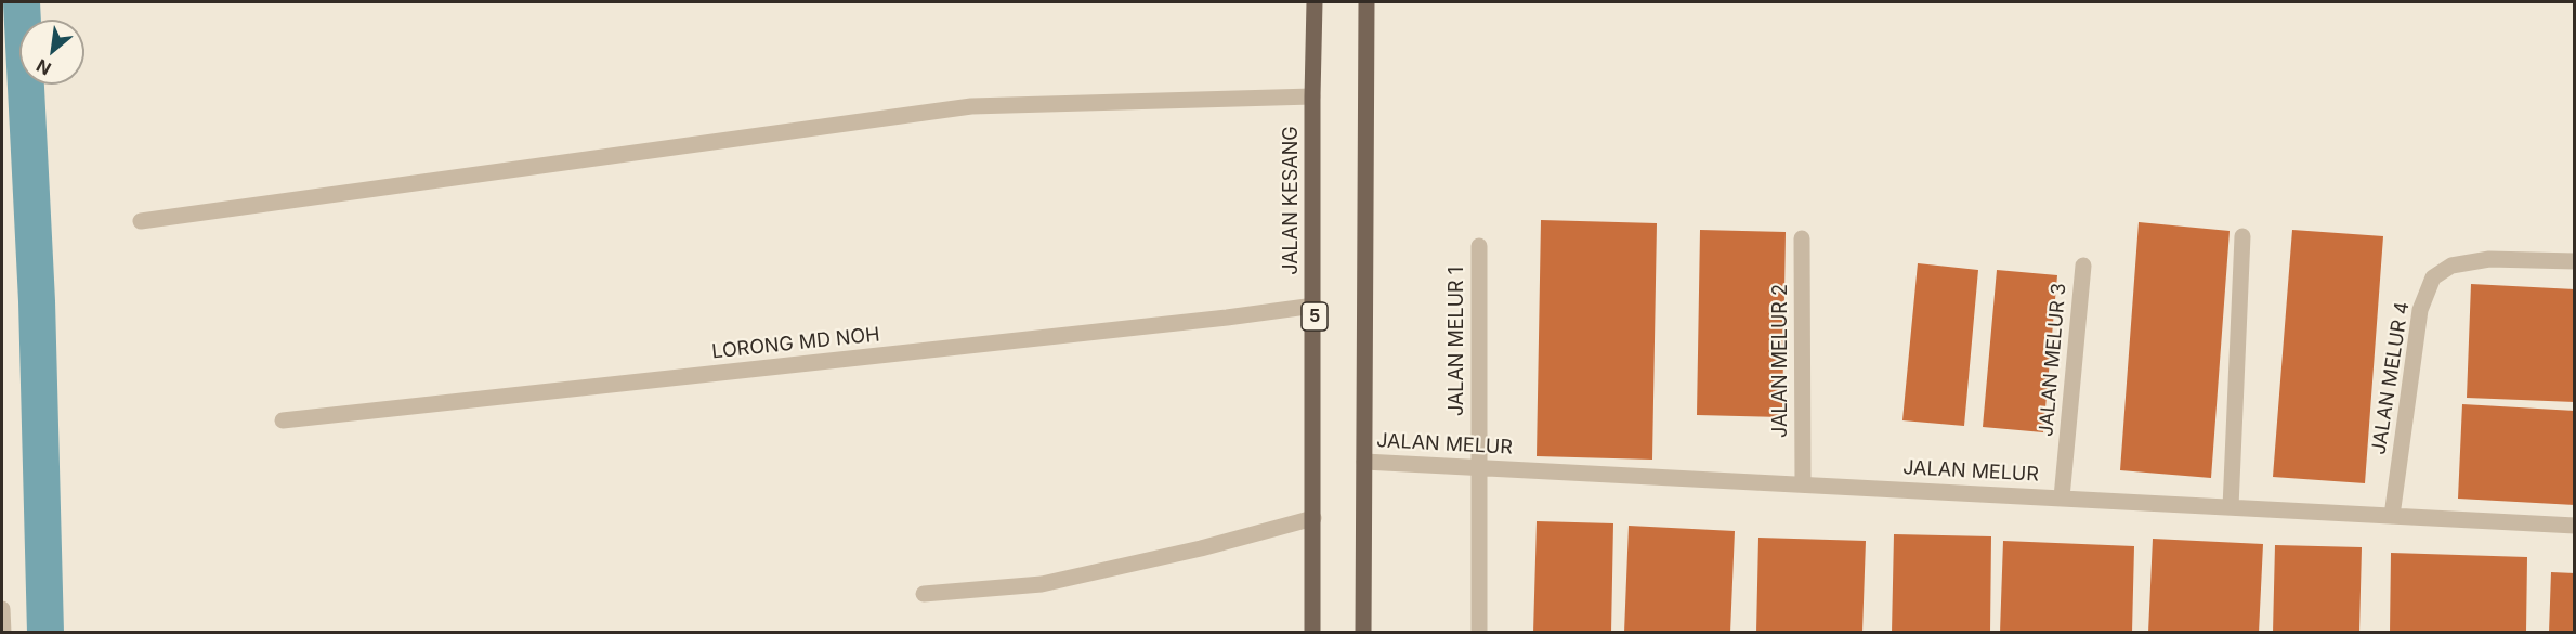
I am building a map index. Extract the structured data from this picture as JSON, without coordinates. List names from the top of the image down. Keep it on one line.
{"streets":{"main road":["JALAN KESANG","5"],"street":["JALAN MELUR 1","LORONG MD NOH","JALAN MELUR 3","JALAN MELUR 2","JALAN MELUR 4","JALAN MELUR"]},"crossings":[["JALAN KESANG","LORONG MD NOH"],["JALAN MELUR 1","JALAN MELUR"],["JALAN MELUR 3","JALAN MELUR"],["JALAN MELUR 2","JALAN MELUR"],["JALAN MELUR 4","JALAN MELUR"]],"north":"bottom left"}
